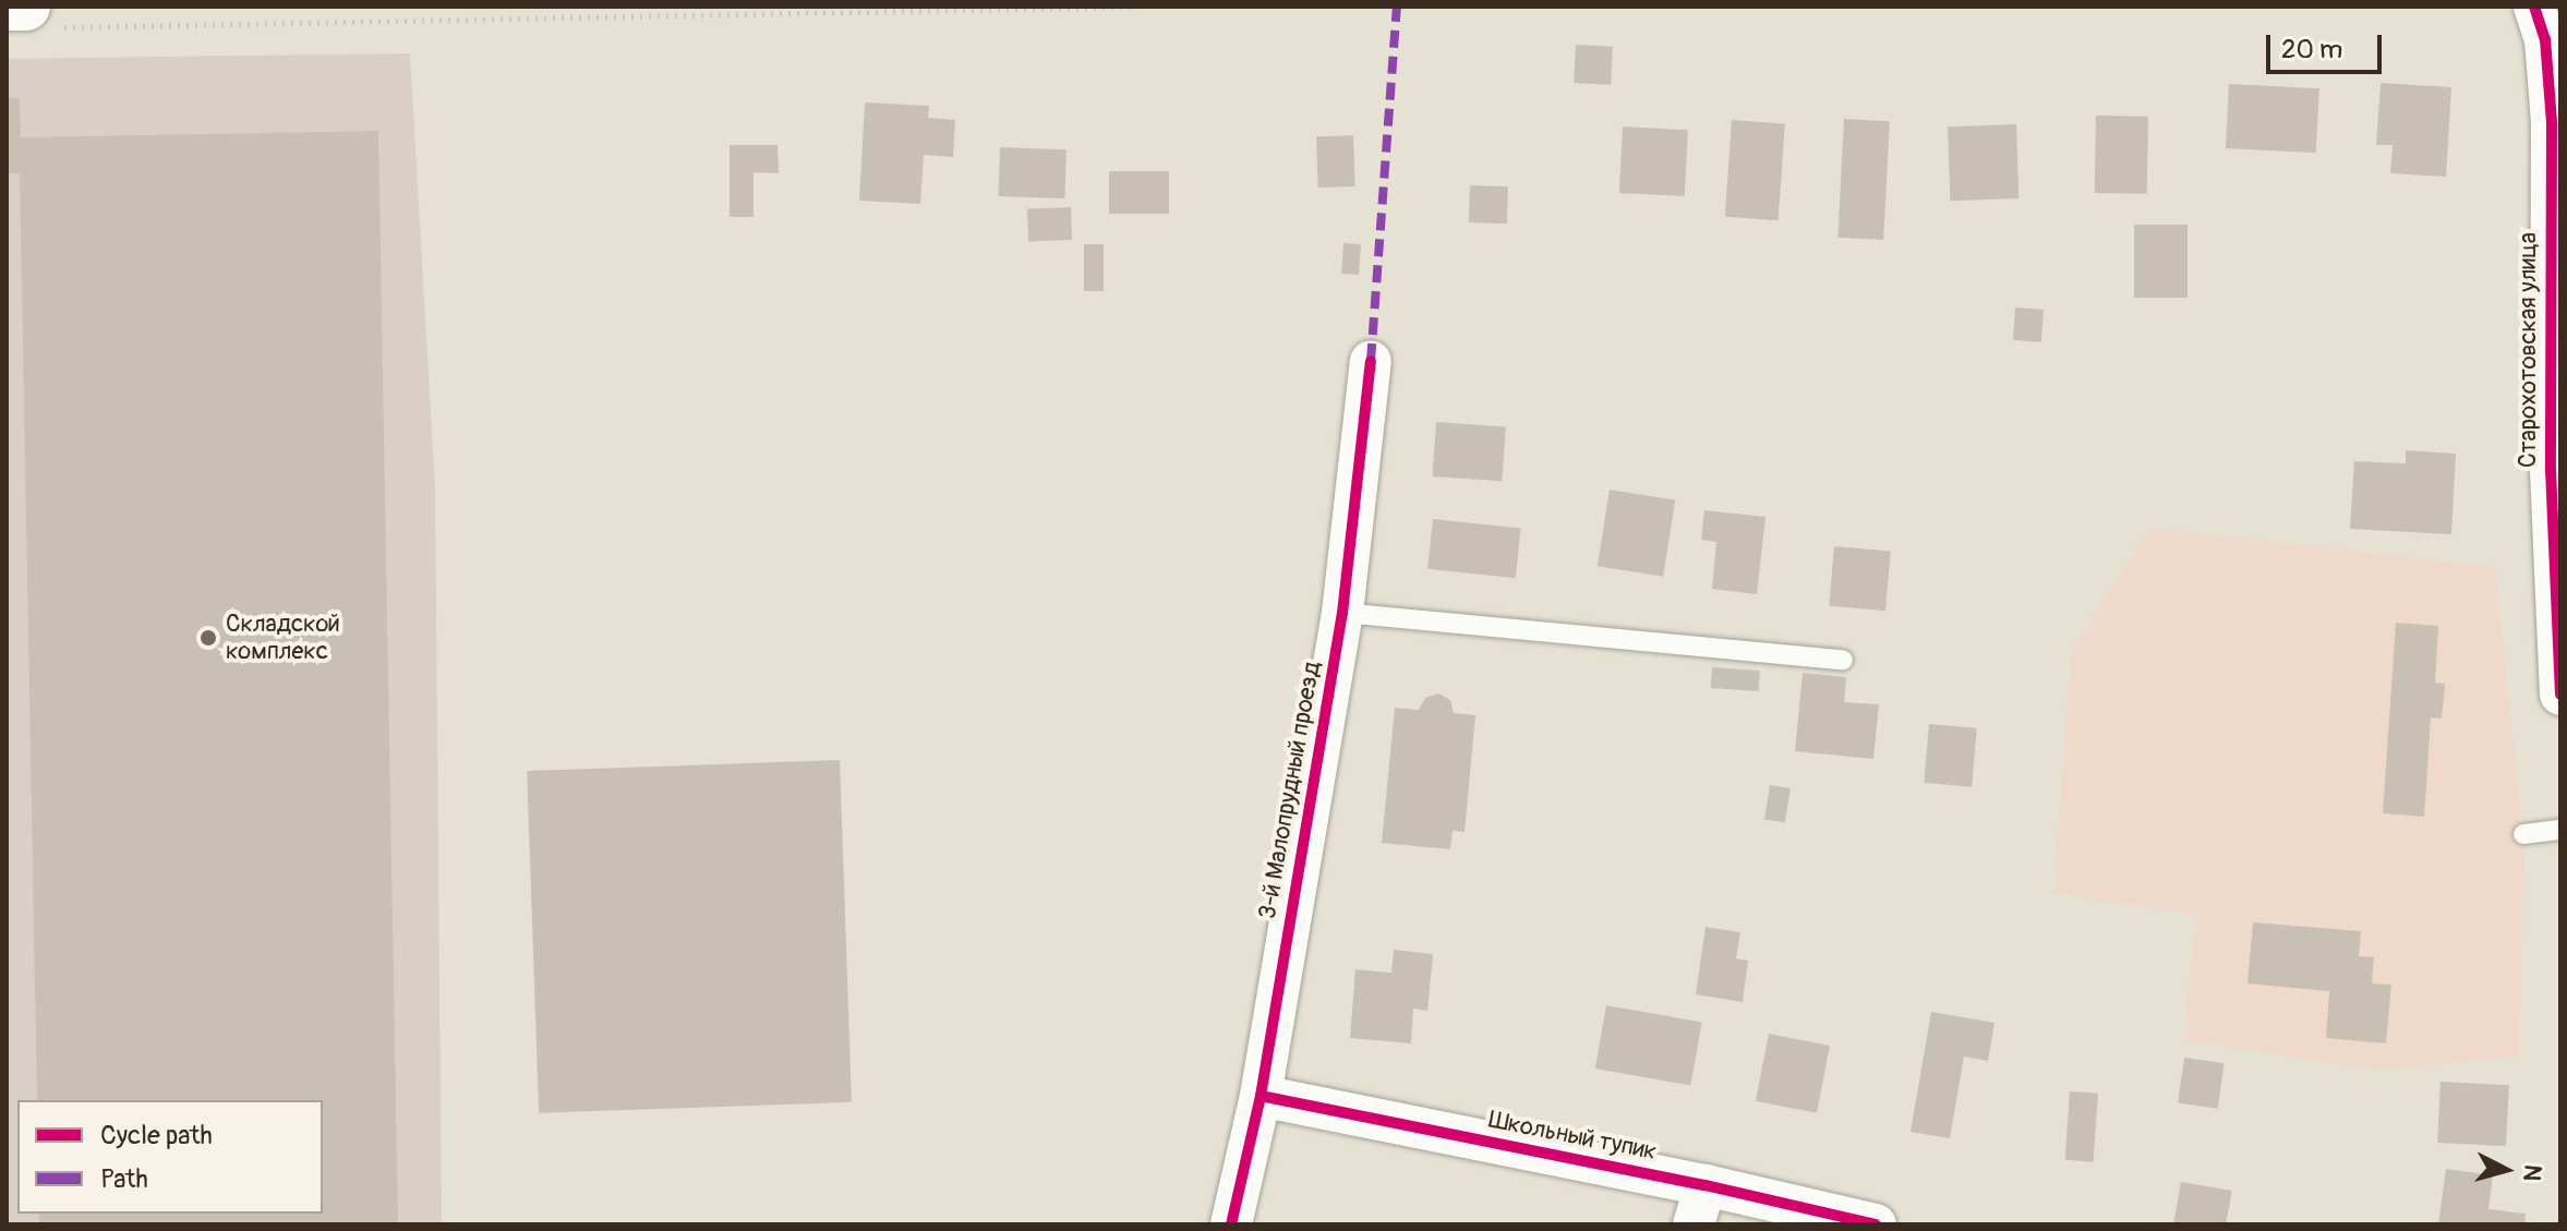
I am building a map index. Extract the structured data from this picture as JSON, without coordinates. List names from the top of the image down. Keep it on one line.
{"streets":{"street":["Старохотовская улица","3-й Малопрудный проезд","Школьный тупик"]},"crossings":[["3-й Малопрудный проезд","Школьный тупик"]],"places":["Складской комплекс"],"legend":["Cycle path","Path"],"scale_bar":"20 m","north":"right"}
